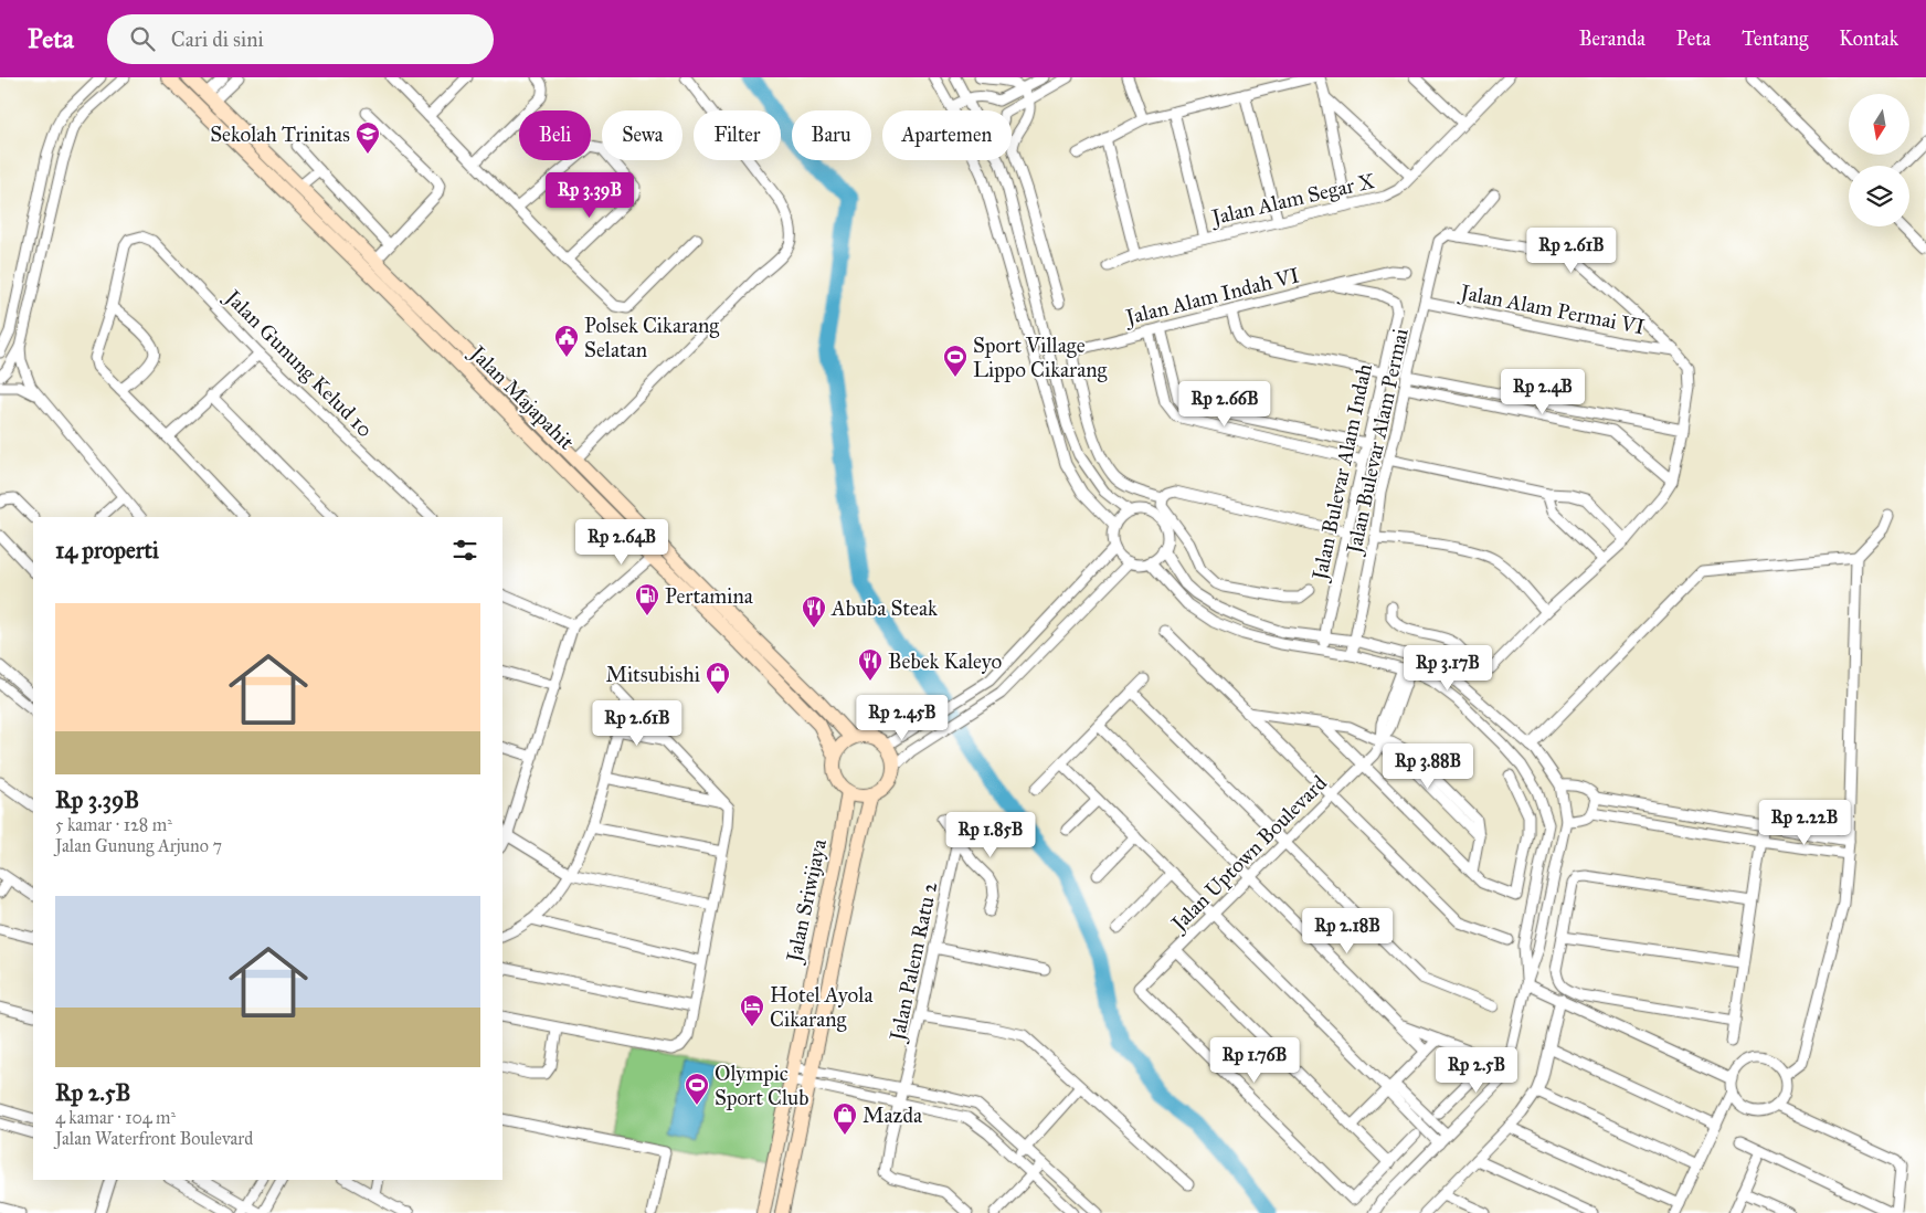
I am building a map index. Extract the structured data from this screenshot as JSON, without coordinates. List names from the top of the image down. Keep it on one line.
{"streets":{"street":["Jalan Alam Segar X","Jalan Alam Indah VI","Jalan Alam Permai VI","Jalan Gunung Kelud 10","Jalan Majapahit","Jalan Bulevar Alam Permai","Jalan Bulevar Alam Indah","Jalan Uptown Boulevard","Jalan Sriwijaya","Jalan Palem Ratu 2"]},"crossings":[["Jalan Alam Indah VI","Jalan Bulevar Alam Indah"],["Jalan Alam Permai VI","Jalan Bulevar Alam Permai"],["Jalan Majapahit","Jalan Sriwijaya"]],"places":{"school or university":["Sekolah Trinitas"],"public building":["Polsek Cikarang Selatan"],"sports":["Sport Village Lippo Cikarang","Olympic Sport Club"],"fuel station":["Pertamina"],"restaurant":["Abuba Steak","Bebek Kaleyo"],"shop":["Mitsubishi","Mazda"],"hotel":["Hotel Ayola Cikarang"]},"north":"bottom","page":{"header":"Peta","search":"Cari di sini","nav":["Beranda","Peta","Tentang","Kontak"],"chip":["Beli","Sewa","Filter","Baru","Apartemen"],"price":["Rp 3.39B","Rp 2.61B","Rp 2.4B","Rp 2.66B","Rp 2.64B","Rp 3.17B","Rp 2.45B","Rp 2.61B","Rp 3.88B","Rp 2.22B","Rp 1.85B","Rp 2.18B","Rp 1.76B","Rp 2.5B"],"heading":"14 properti","list":[{"name":"Rp 3.39B","note":"5 kamar · 128 m² · Jalan Gunung Arjuno 7"},{"name":"Rp 2.5B","note":"4 kamar · 104 m² · Jalan Waterfront Boulevard"}]}}
